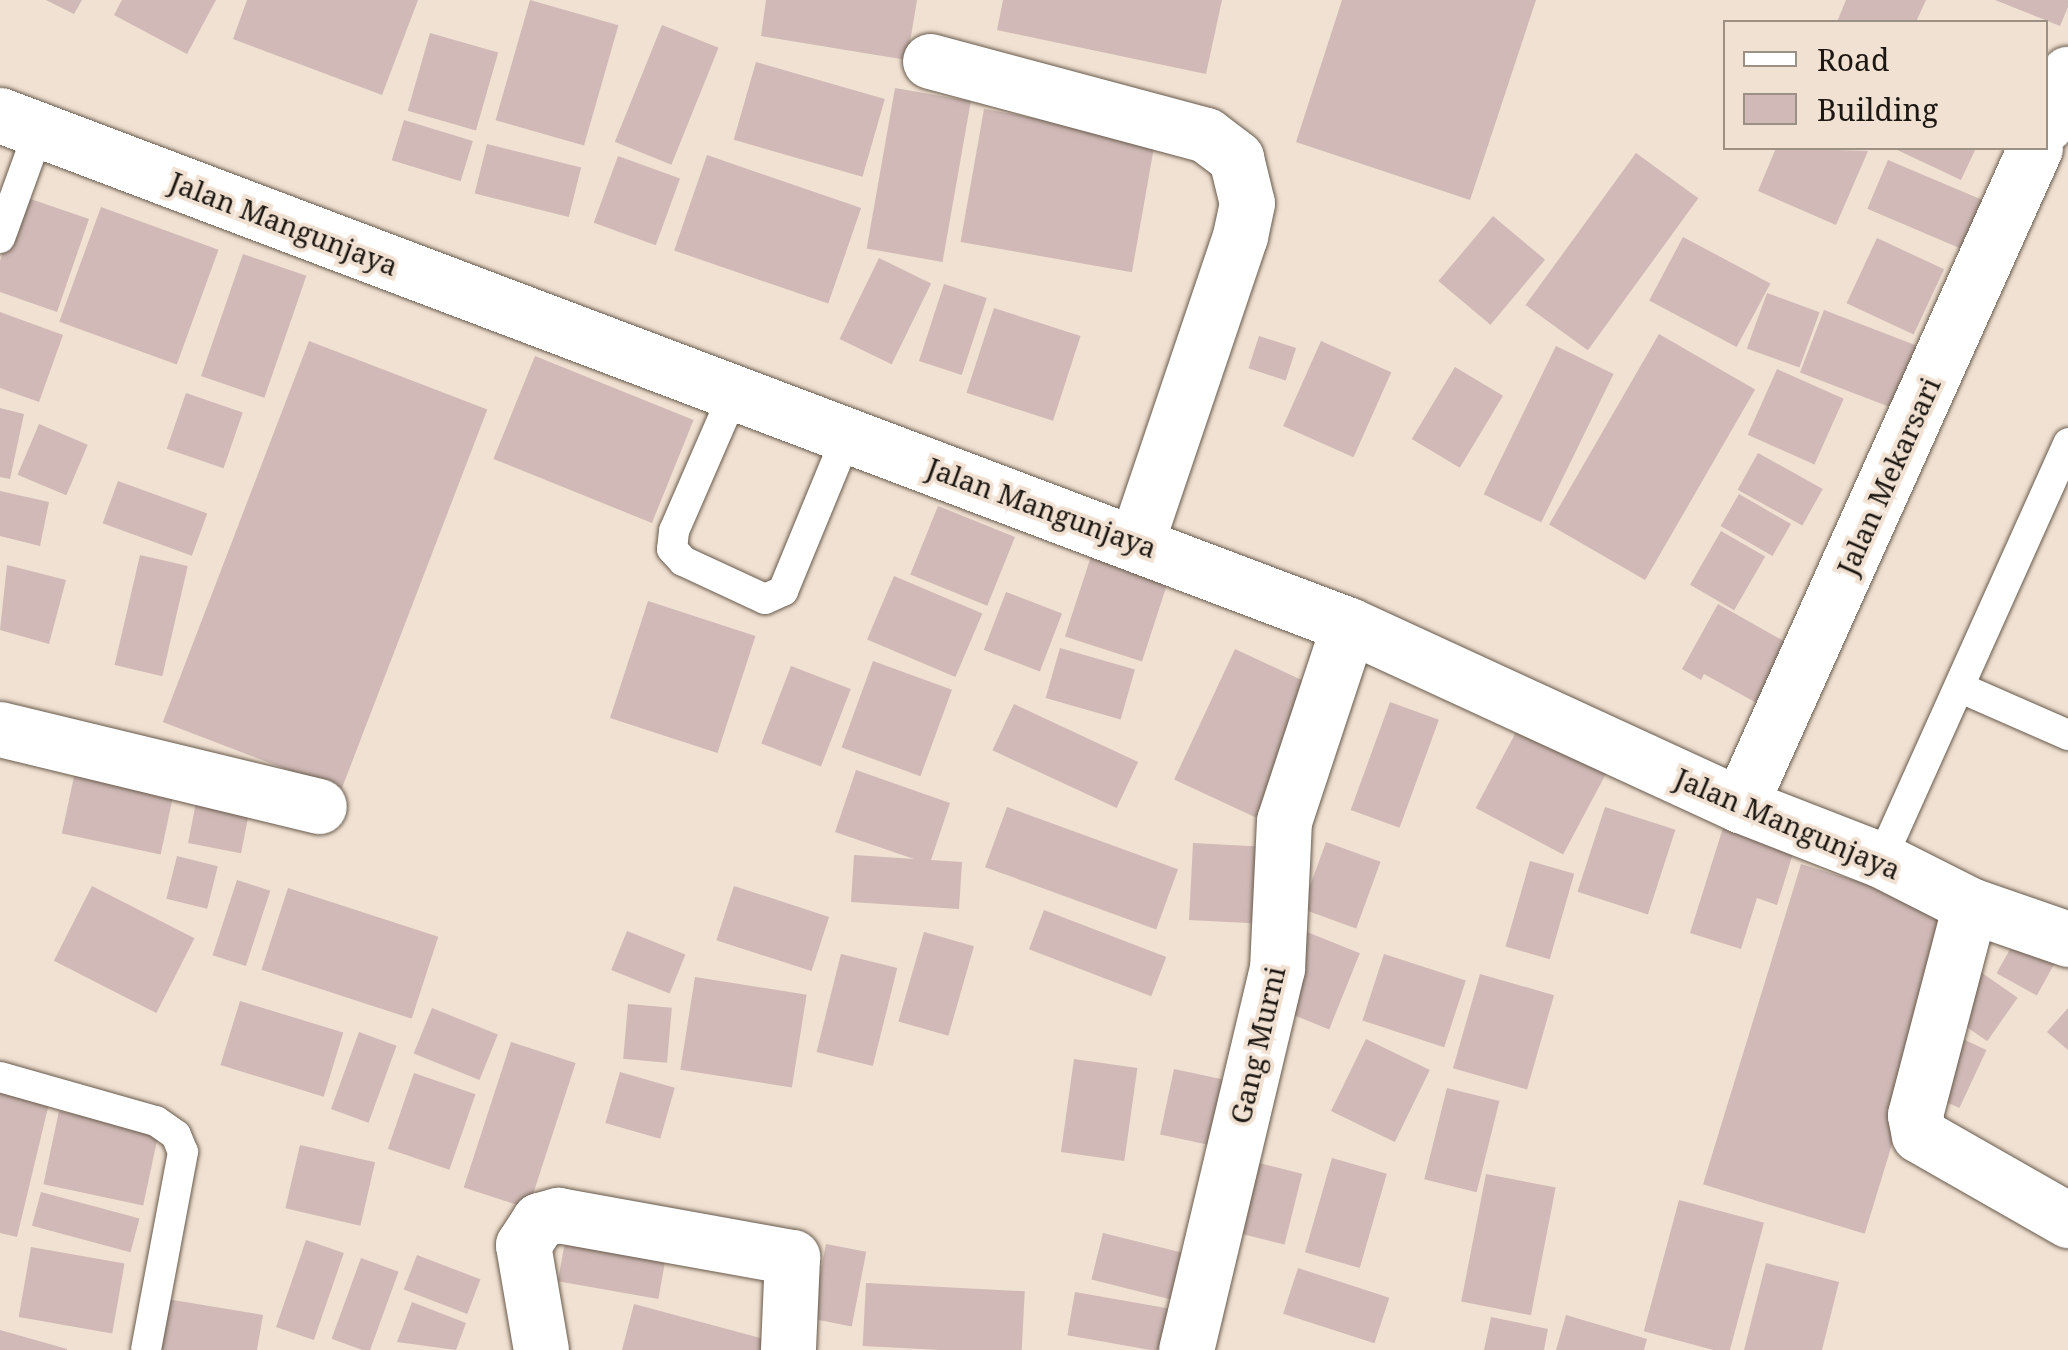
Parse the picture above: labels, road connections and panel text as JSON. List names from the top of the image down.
{
  "streets": {
    "street": ["Jalan Mangunjaya", "Jalan Mekarsari", "Gang Murni"]
  },
  "crossings": [
    ["Jalan Mangunjaya", "Jalan Mekarsari"],
    ["Jalan Mangunjaya", "Gang Murni"]
  ],
  "legend": ["Road", "Building"]
}
